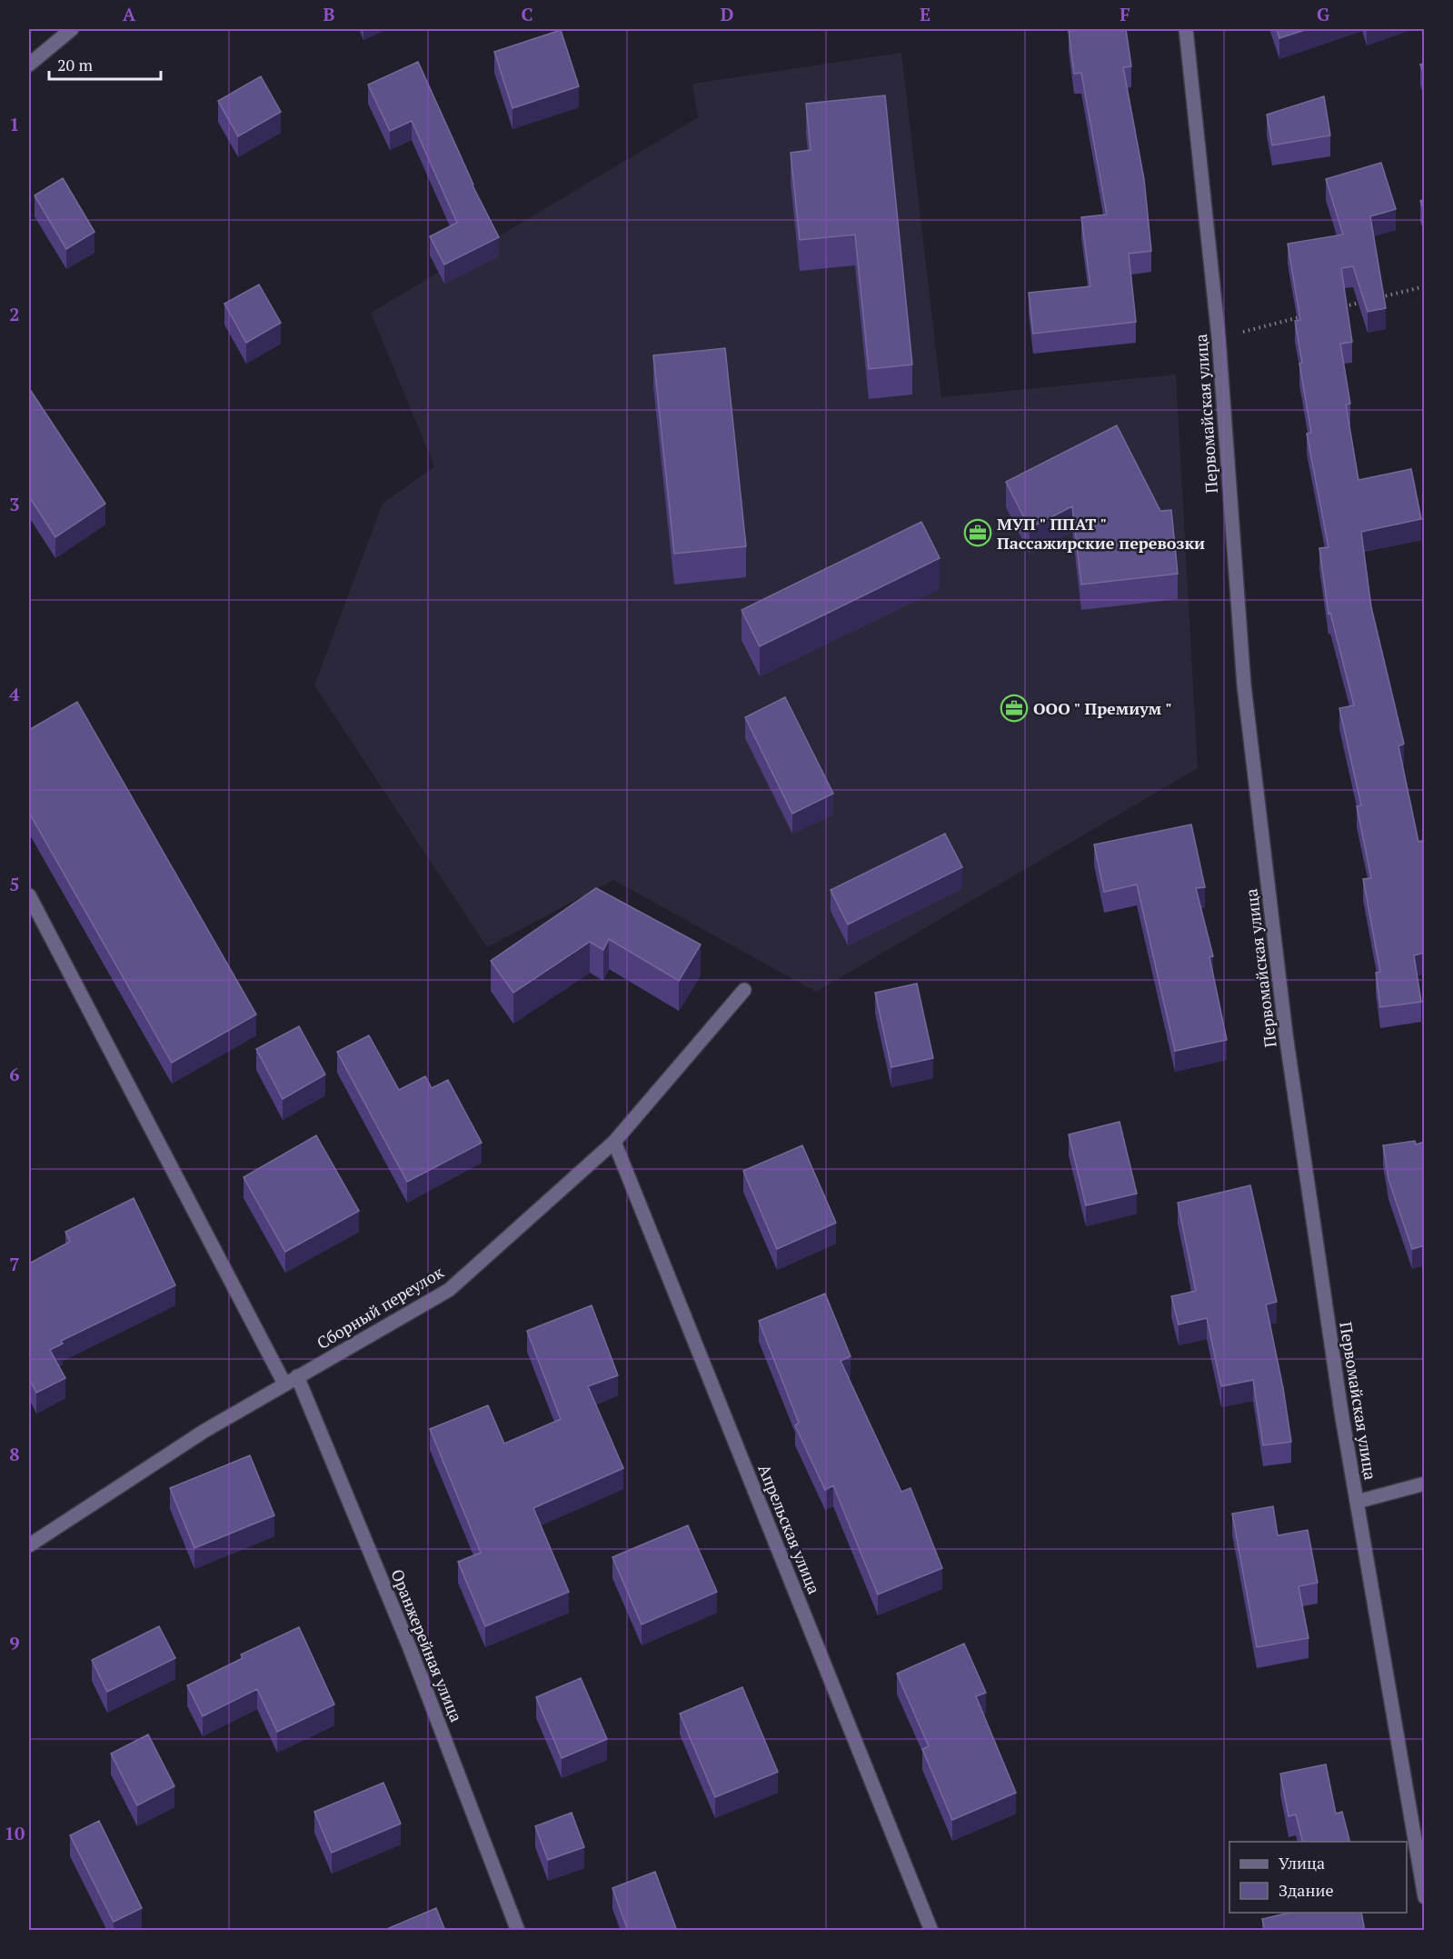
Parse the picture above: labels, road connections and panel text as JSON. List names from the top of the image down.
{
  "streets": {
    "street": [
      "Первомайская улица",
      "Сборный переулок",
      "Апрельская улица",
      "Оранжерейная улица"
    ]
  },
  "crossings": [
    ["Сборный переулок", "Апрельская улица"],
    ["Сборный переулок", "Оранжерейная улица"]
  ],
  "places": {
    "office": ["МУП \" ППАТ \" Пассажирские перевозки", "ООО \" Премиум \""]
  },
  "legend": ["Улица", "Здание"],
  "scale_bar": "20 m",
  "grid": {
    "columns": [
      "A",
      "B",
      "C",
      "D",
      "E",
      "F",
      "G"
    ],
    "rows": [
      "1",
      "2",
      "3",
      "4",
      "5",
      "6",
      "7",
      "8",
      "9",
      "10"
    ]
  }
}
